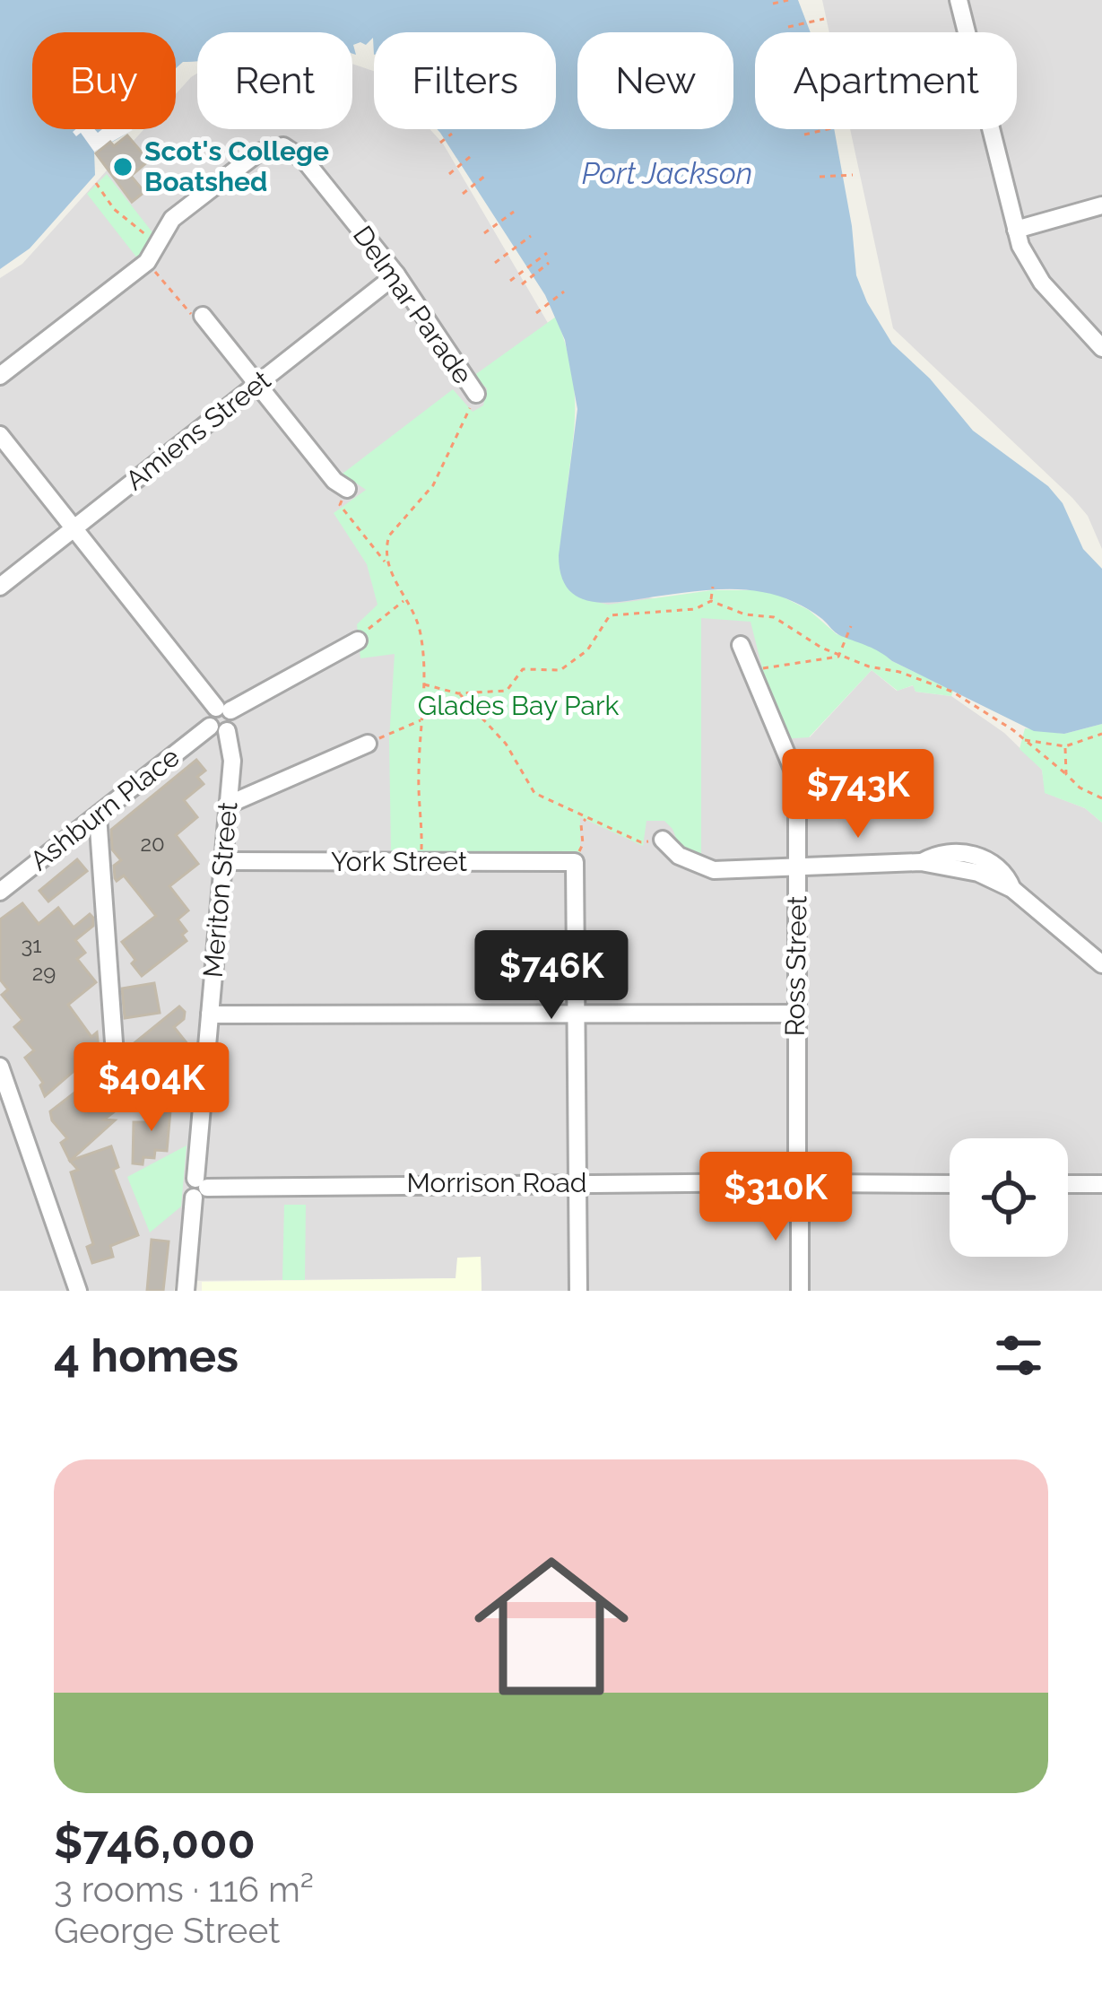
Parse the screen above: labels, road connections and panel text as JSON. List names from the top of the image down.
{
  "streets": {
    "street": [
      "Delmar Parade",
      "Amiens Street",
      "Ashburn Place",
      "York Street",
      "Meriton Street",
      "Ross Street",
      "Morrison Road"
    ]
  },
  "crossings": [
    ["Delmar Parade", "Amiens Street"],
    ["Ashburn Place", "Meriton Street"],
    ["York Street", "Meriton Street"],
    ["Meriton Street", "Morrison Road"],
    ["Ross Street", "Morrison Road"]
  ],
  "water": ["Port Jackson"],
  "parks": ["Glades Bay Park"],
  "places": ["Scot's College Boatshed"],
  "house_numbers": ["20", "31", "29"],
  "page": {
    "chip": [
      "Buy",
      "Rent",
      "Filters",
      "New",
      "Apartment"
    ],
    "price": [
      "$743K",
      "$746K",
      "$404K",
      "$310K"
    ],
    "heading": "4 homes",
    "list": [
      {
        "name": "$746,000",
        "note": "3 rooms · 116 m² · George Street"
      }
    ]
  }
}
